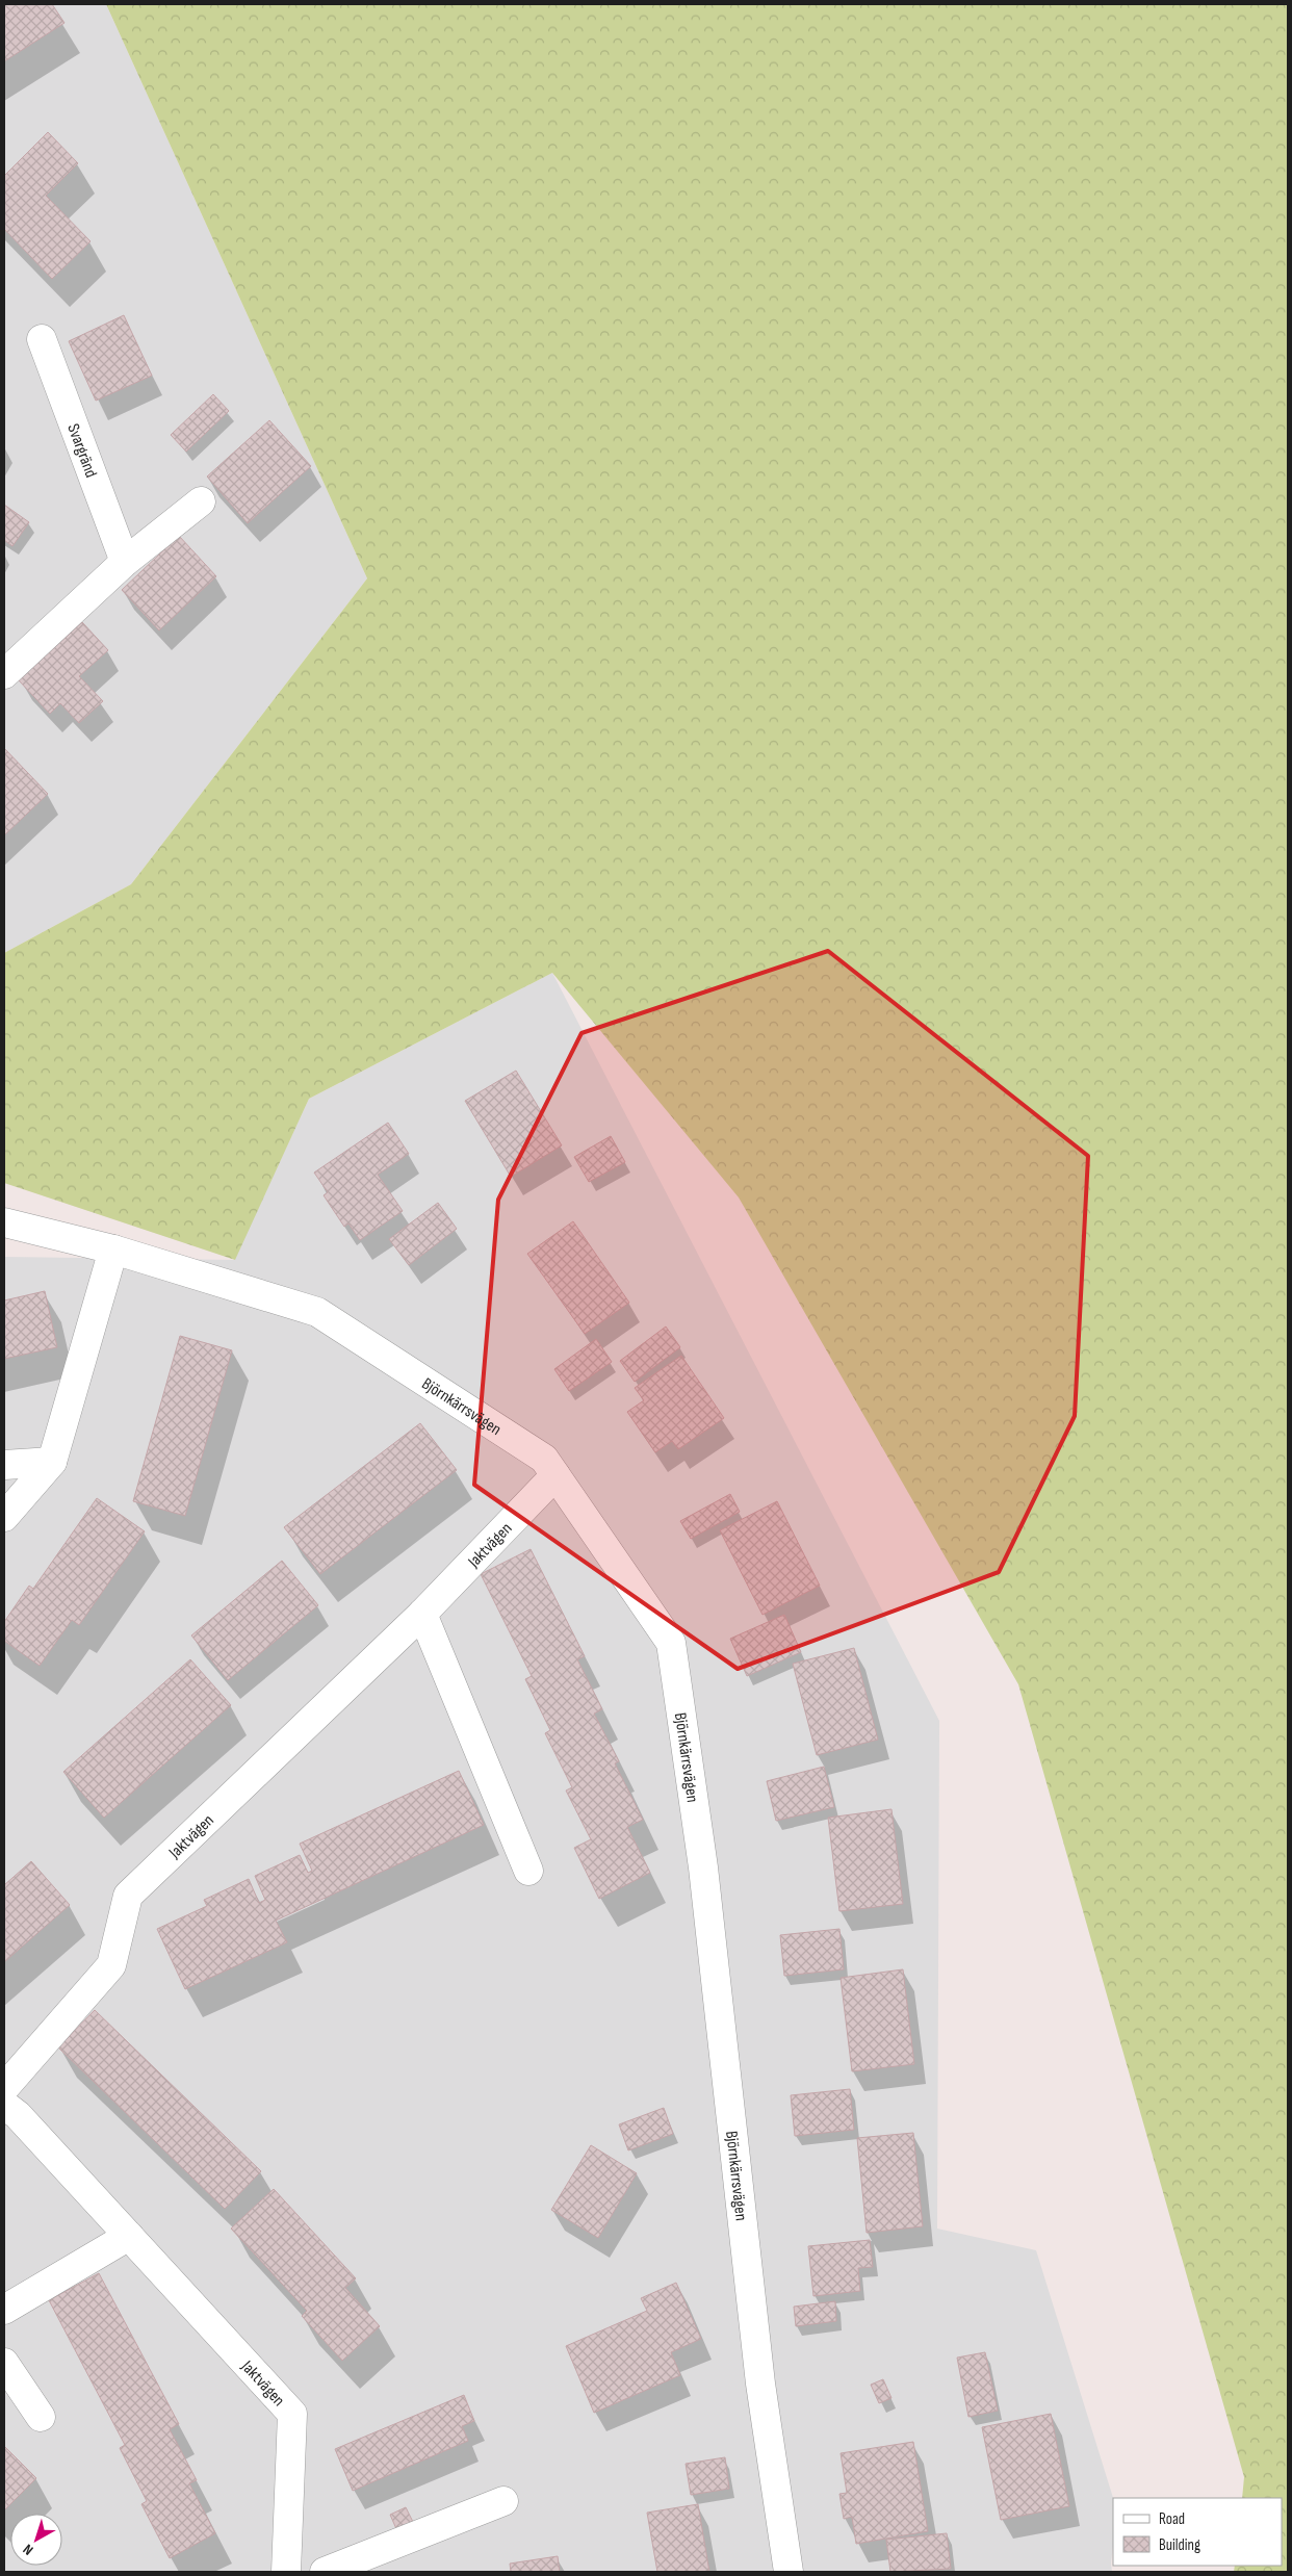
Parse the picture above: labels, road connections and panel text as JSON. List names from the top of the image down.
{
  "streets": {
    "street": ["Svargränd", "Björnkärrsvägen", "Jaktvägen"]
  },
  "crossings": [
    ["Björnkärrsvägen", "Jaktvägen"]
  ],
  "legend": ["Road", "Building"],
  "north": "bottom left"
}
